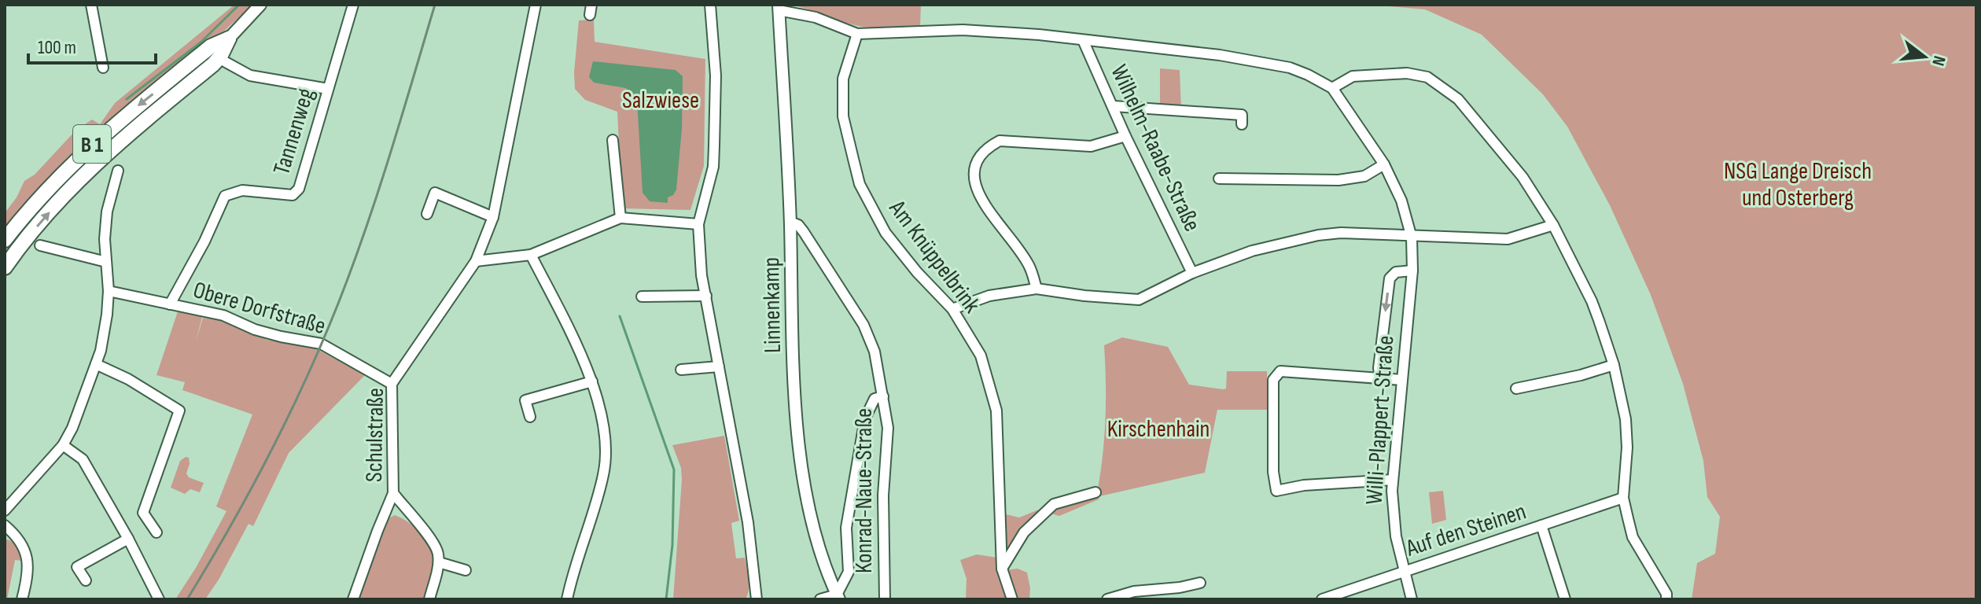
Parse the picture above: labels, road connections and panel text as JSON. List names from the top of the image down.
{
  "streets": {
    "highway": ["B 1"],
    "main road": ["Linnenkamp"],
    "street": [
      "Tannenweg",
      "Wilhelm-Raabe-Straße",
      "Am Knüppelbrink",
      "Obere Dorfstraße",
      "Willi-Plappert-Straße",
      "Schulstraße",
      "Konrad-Naue-Straße",
      "Auf den Steinen"
    ]
  },
  "crossings": [
    ["Tannenweg", "Obere Dorfstraße"],
    ["Linnenkamp", "Konrad-Naue-Straße"],
    ["Obere Dorfstraße", "Schulstraße"],
    ["Willi-Plappert-Straße", "Auf den Steinen"]
  ],
  "parks": ["Salzwiese", "NSG Lange Dreisch und Osterberg", "Kirschenhain"],
  "scale_bar": "100 m",
  "north": "right"
}
